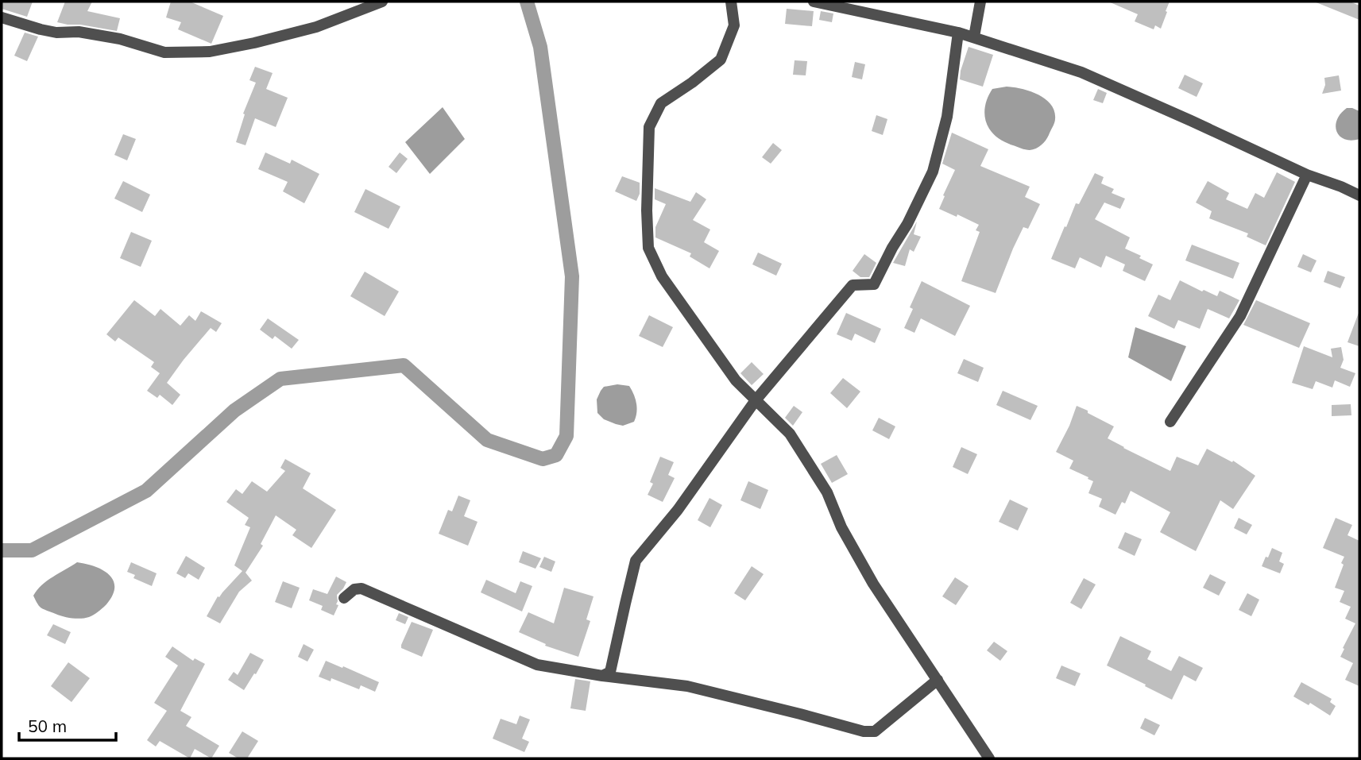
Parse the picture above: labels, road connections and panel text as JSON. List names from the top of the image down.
{
  "scale_bar": "50 m"
}
